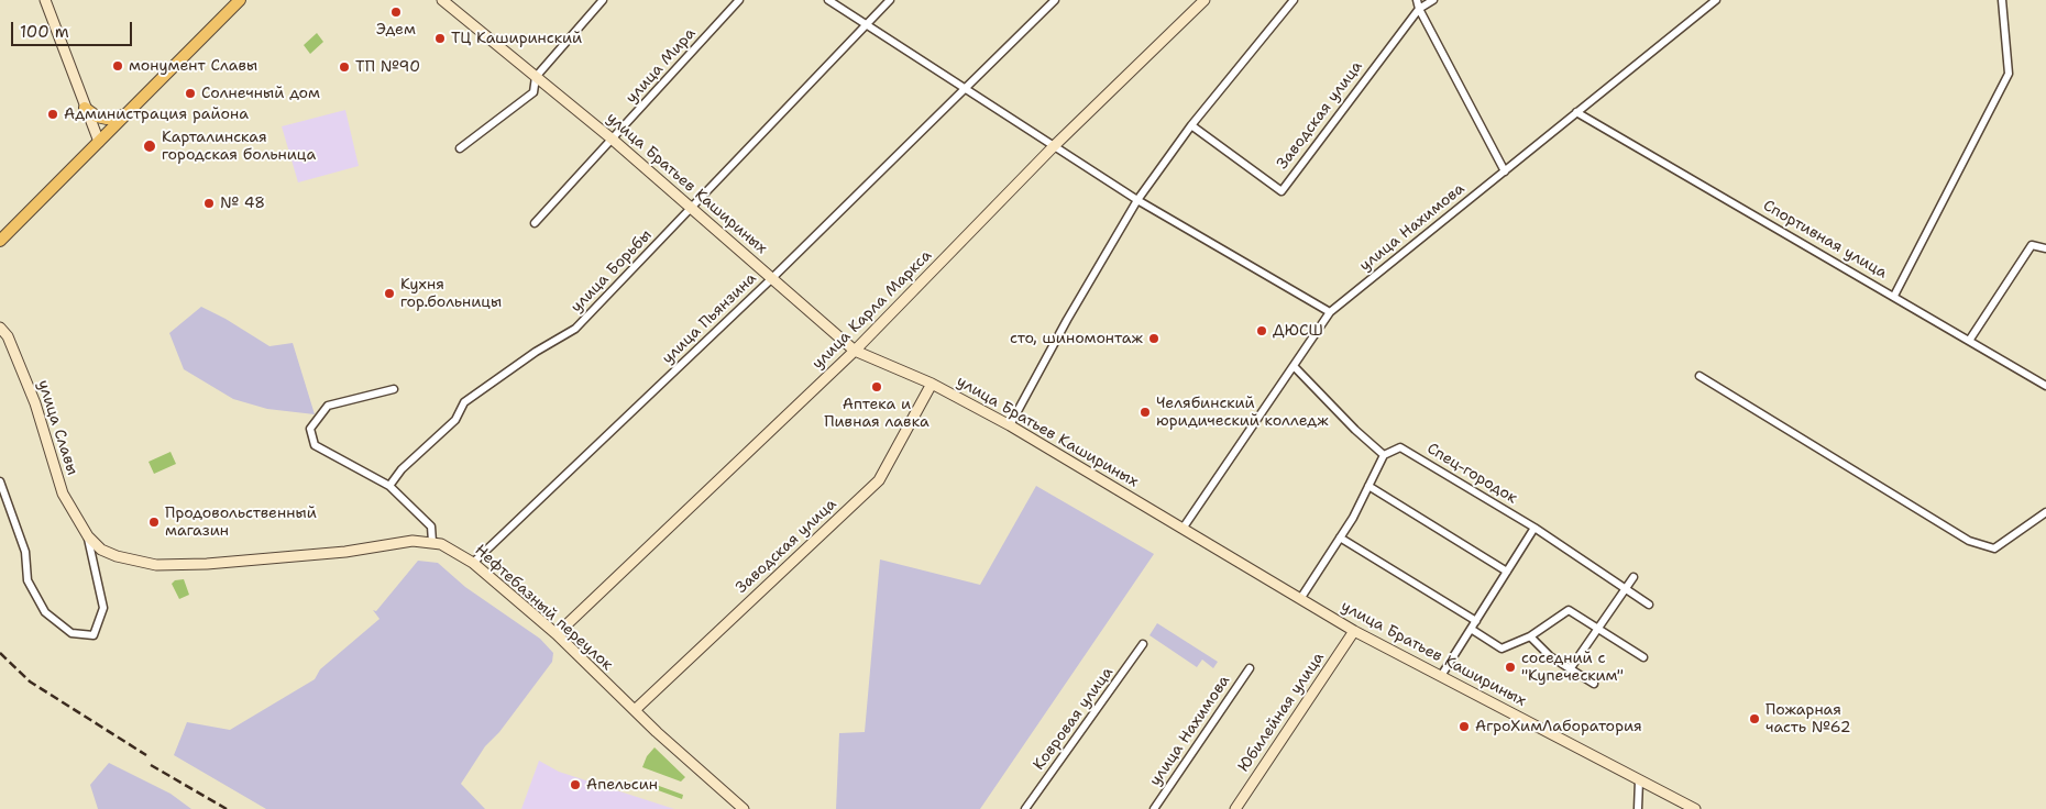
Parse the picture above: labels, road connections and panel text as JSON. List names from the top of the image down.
{
  "streets": {
    "main road": [
      "Заводская улица",
      "улица Братьев Кашириных",
      "улица Карла Маркса",
      "улица Славы",
      "Нефтебазный переулок",
      "Юбилейная улица"
    ],
    "street": [
      "улица Мира",
      "улица Нахимова",
      "Спортивная улица",
      "улица Борьбы",
      "улица Пьянзина",
      "Спец-городок",
      "Ковровая улица"
    ]
  },
  "crossings": [
    ["улица Мира", "улица Братьев Кашириных"],
    ["Заводская улица", "улица Братьев Кашириных"],
    ["Заводская улица", "Нефтебазный переулок"],
    ["улица Братьев Кашириных", "улица Нахимова"],
    ["улица Братьев Кашириных", "улица Борьбы"],
    ["улица Братьев Кашириных", "улица Карла Маркса"],
    ["улица Братьев Кашириных", "улица Пьянзина"],
    ["улица Братьев Кашириных", "Юбилейная улица"],
    ["улица Нахимова", "Спортивная улица"],
    ["улица Карла Маркса", "Нефтебазный переулок"],
    ["улица Пьянзина", "Нефтебазный переулок"],
    ["улица Славы", "Нефтебазный переулок"]
  ],
  "places": [
    "Эдем",
    "ТЦ Каширинский",
    "монумент Славы",
    "ТП №90",
    "Солнечный дом",
    "Администрация района",
    "Карталинская городская больница",
    "№ 48",
    "Кухня гор.больницы",
    "ДЮСШ",
    "сто, шиномонтаж",
    "Аптека и Пивная лавка",
    "Челябинский юридический колледж",
    "Продовольственный магазин",
    "соседний с \"Купеческим\"",
    "Пожарная часть №62",
    "АгроХимЛаборатория",
    "Апельсин"
  ],
  "scale_bar": "100 m"
}
